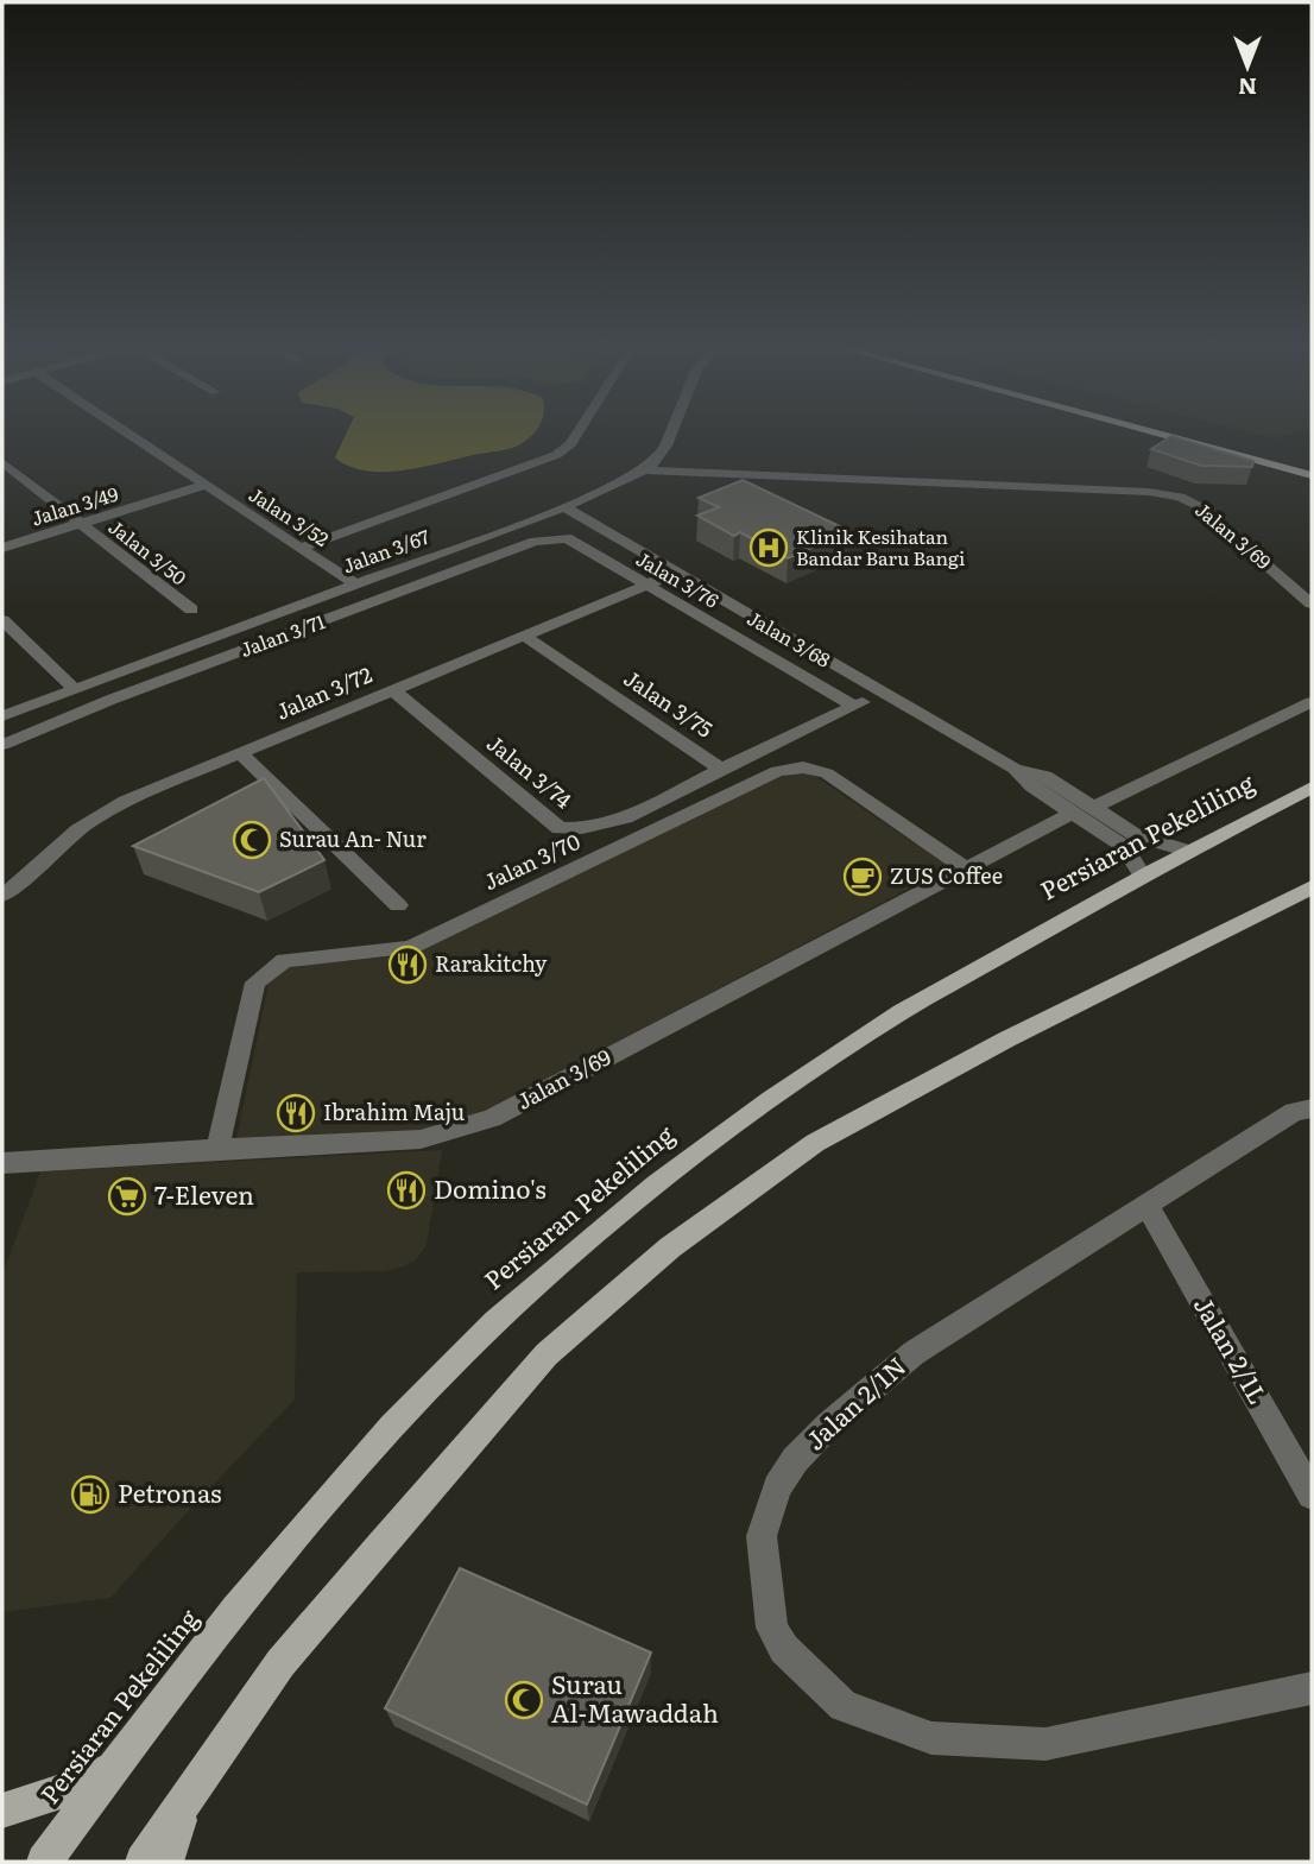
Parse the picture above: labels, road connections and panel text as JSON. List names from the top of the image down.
{
  "streets": {
    "main road": ["Persiaran Pekeliling"],
    "street": [
      "Jalan 3/49",
      "Jalan 3/52",
      "Jalan 3/69",
      "Jalan 3/67",
      "Jalan 3/50",
      "Jalan 3/76",
      "Jalan 3/71",
      "Jalan 3/68",
      "Jalan 3/72",
      "Jalan 3/75",
      "Jalan 3/74",
      "Jalan 3/70",
      "Jalan 2/1L",
      "Jalan 2/1N"
    ]
  },
  "crossings": [
    ["Jalan 3/49", "Jalan 3/52"],
    ["Jalan 3/49", "Jalan 3/50"],
    ["Jalan 3/52", "Jalan 3/67"],
    ["Jalan 3/69", "Jalan 3/67"],
    ["Jalan 3/69", "Jalan 3/68"],
    ["Jalan 3/69", "Jalan 3/70"],
    ["Jalan 3/67", "Jalan 3/68"],
    ["Jalan 3/76", "Jalan 3/71"],
    ["Jalan 3/76", "Jalan 3/72"],
    ["Jalan 3/68", "Jalan 3/72"],
    ["Jalan 3/68", "Persiaran Pekeliling"],
    ["Jalan 3/72", "Jalan 3/75"],
    ["Jalan 3/72", "Jalan 3/74"],
    ["Jalan 3/75", "Jalan 3/74"],
    ["Jalan 2/1L", "Jalan 2/1N"]
  ],
  "places": {
    "hospital": ["Klinik Kesihatan Bandar Baru Bangi"],
    "mosque": ["Surau An- Nur", "Surau Al-Mawaddah"],
    "cafe": ["ZUS Coffee"],
    "restaurant": ["Rarakitchy", "Ibrahim Maju", "Domino's"],
    "supermarket": ["7-Eleven"],
    "fuel station": ["Petronas"]
  },
  "north": "bottom"
}
